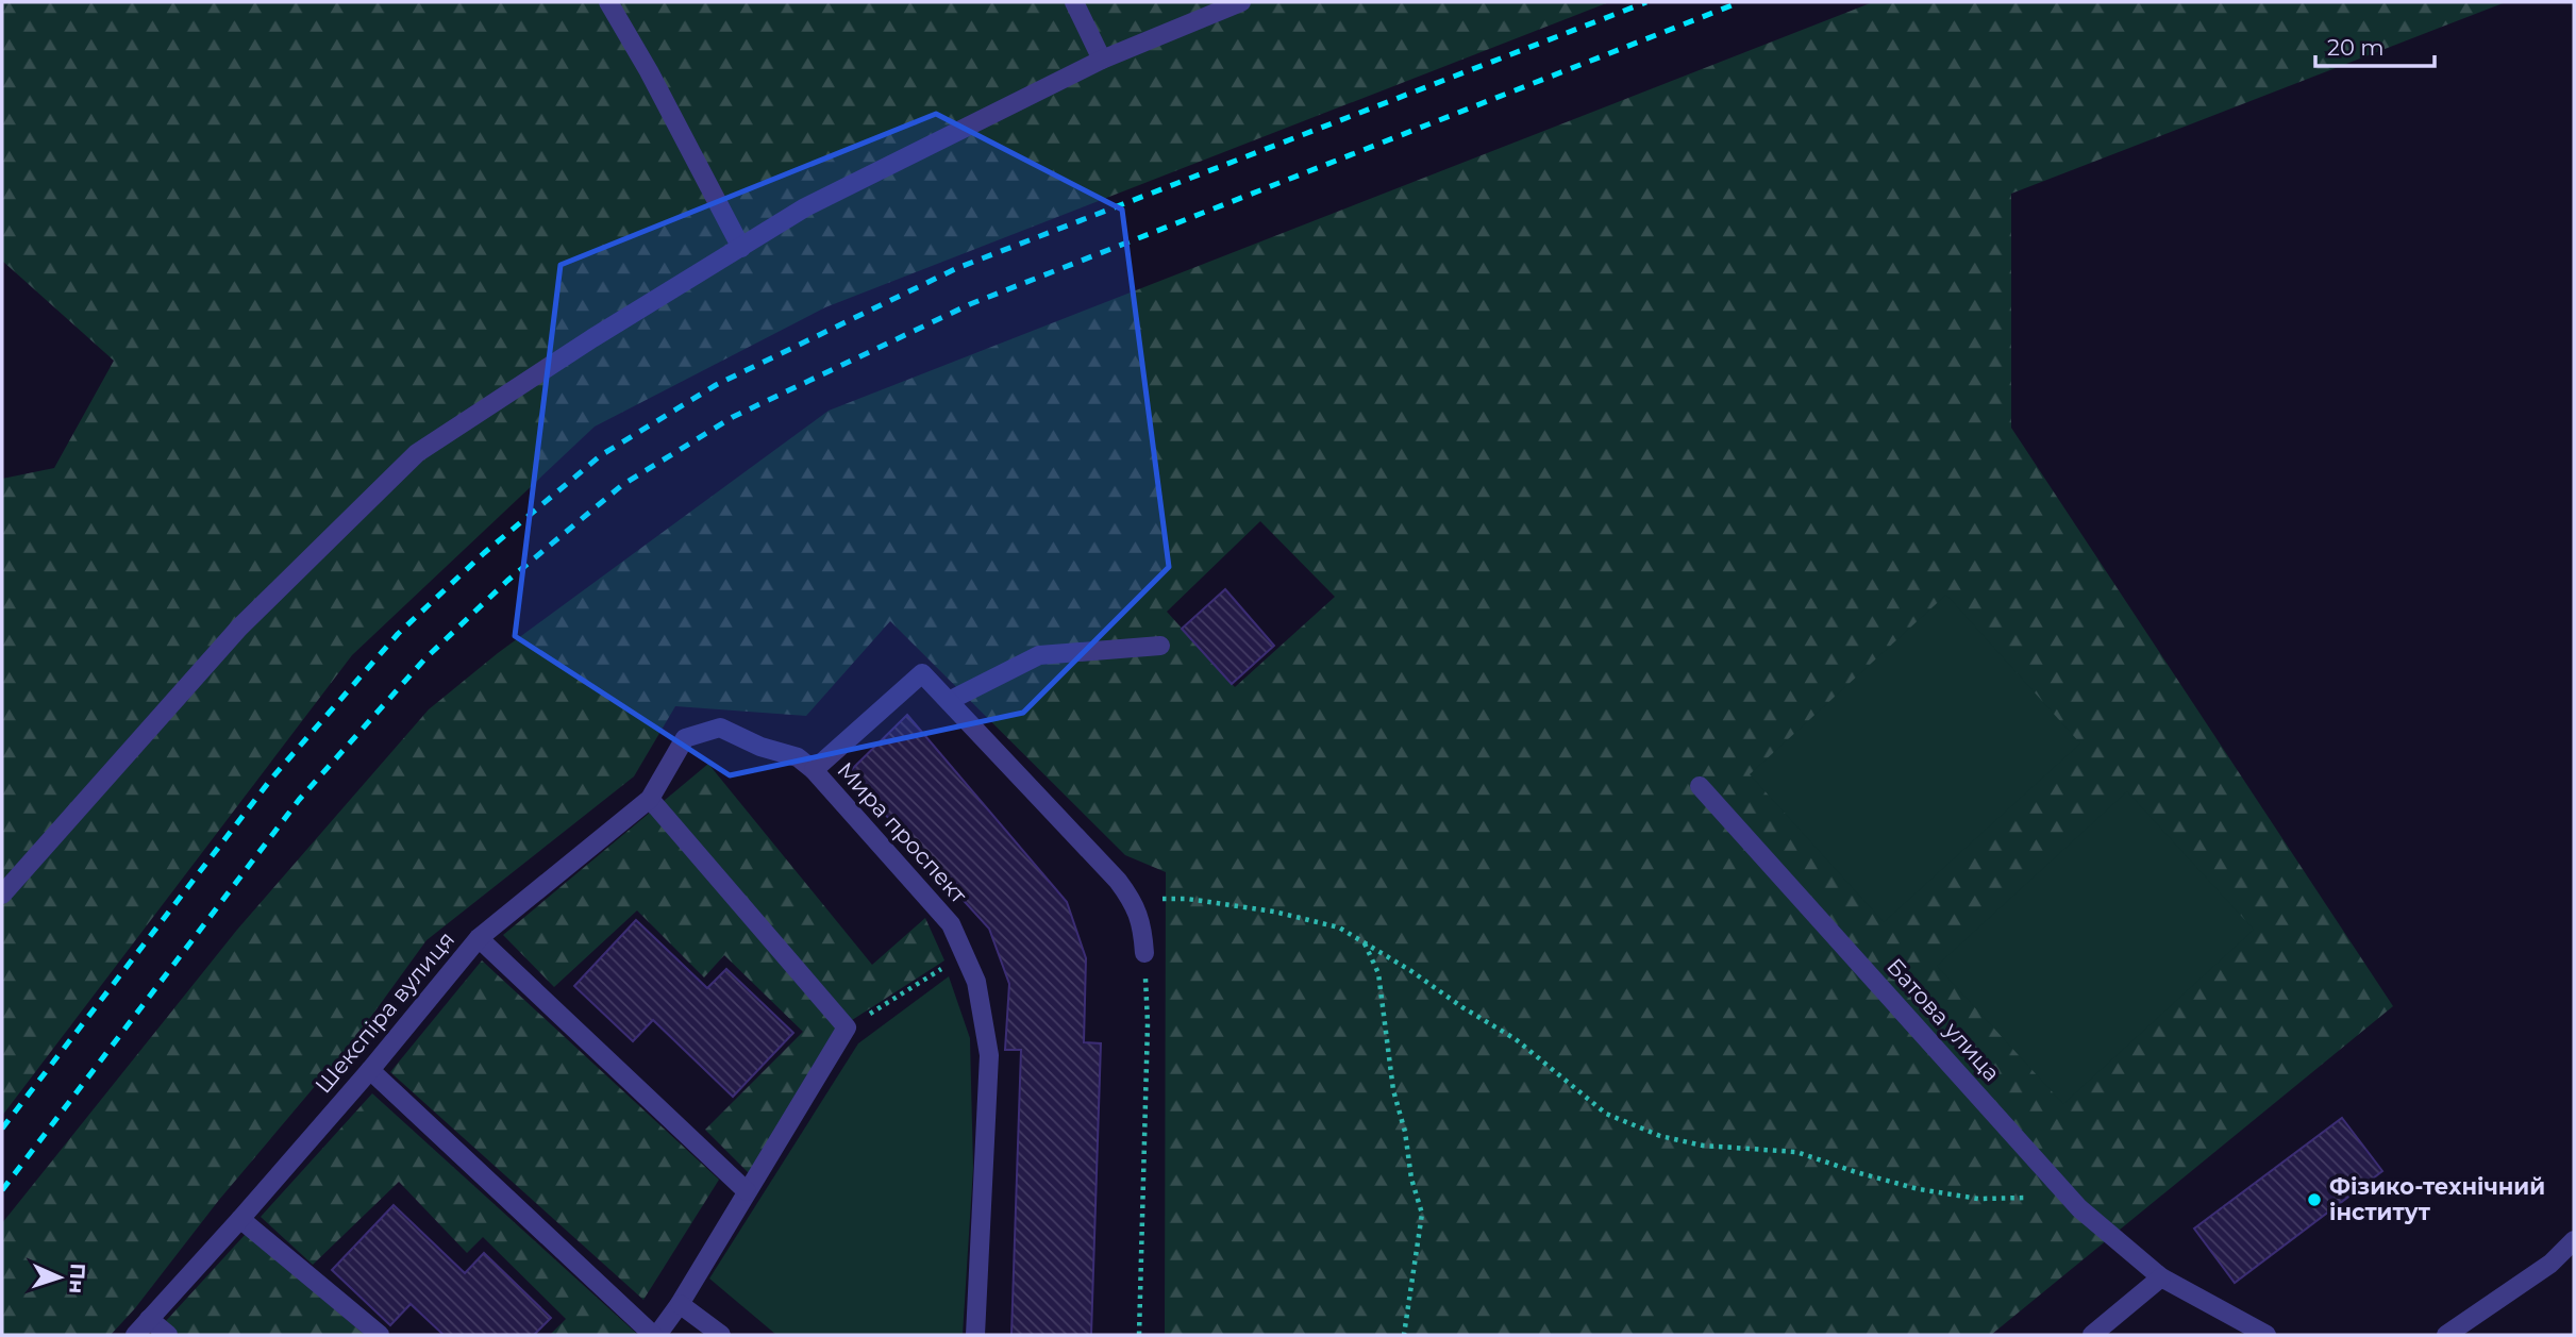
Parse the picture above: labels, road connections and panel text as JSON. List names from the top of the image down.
{
  "streets": {
    "lane": ["Мира проспект", "Шекспіра вулиця", "Батова улица"]
  },
  "crossings": [
    ["Мира проспект", "Шекспіра вулиця"]
  ],
  "places": ["Фізико-технічний інститут"],
  "scale_bar": "20 m",
  "north": "right"
}
